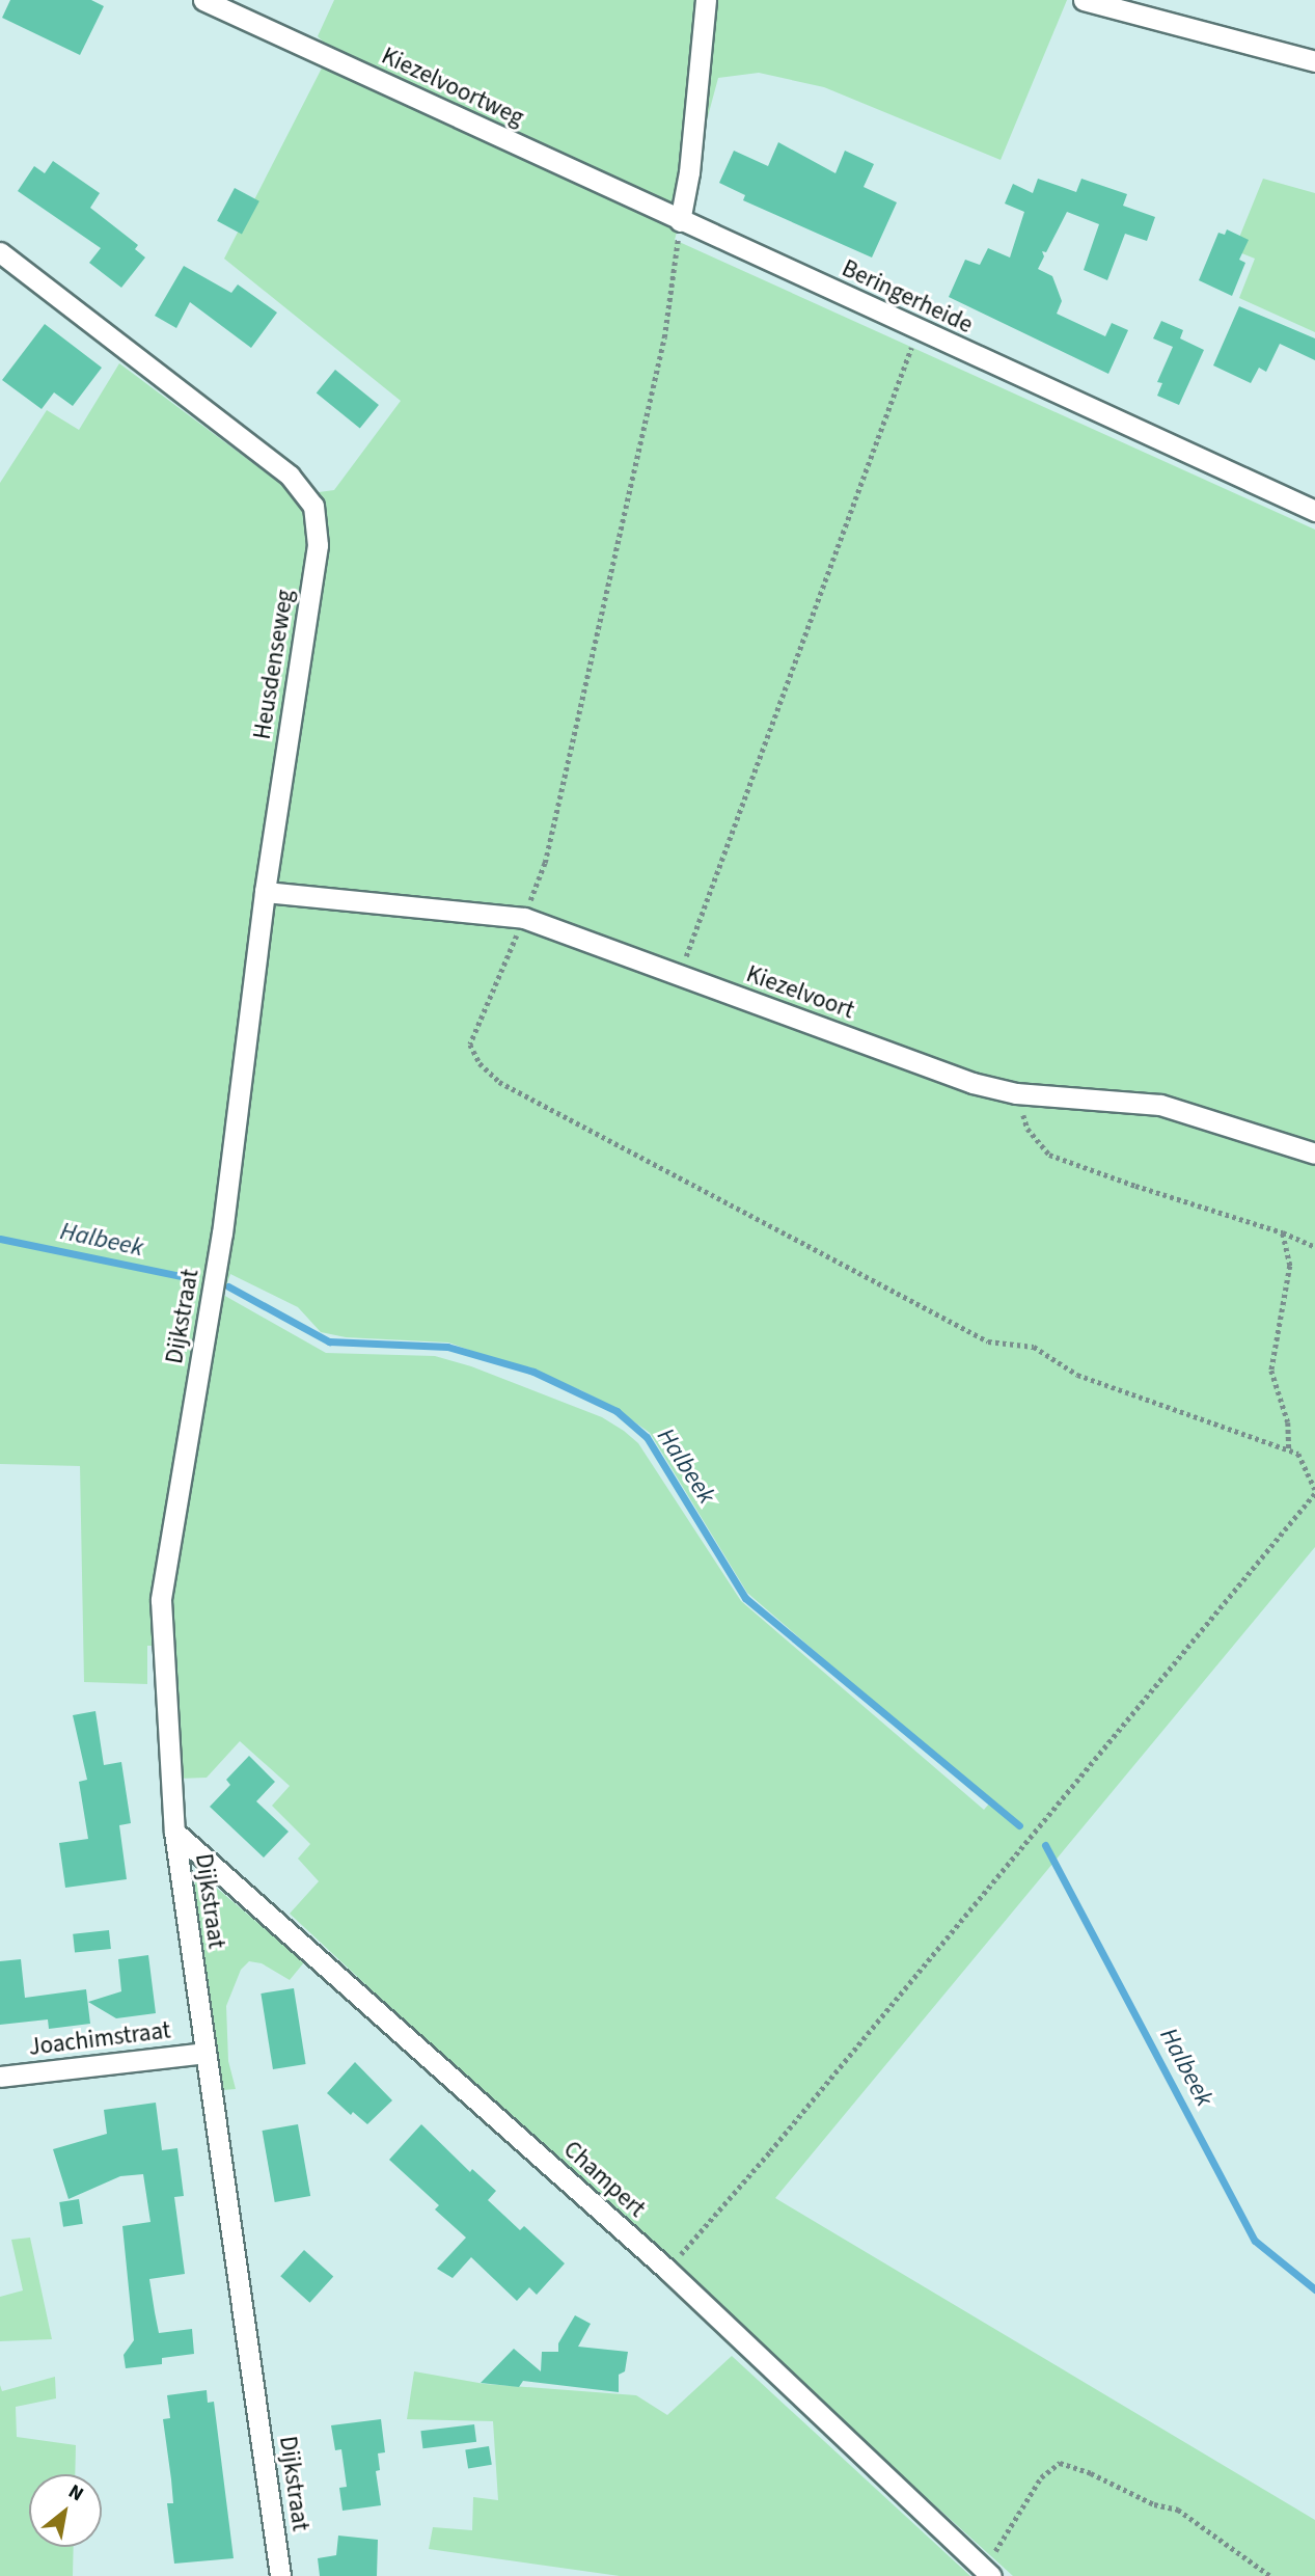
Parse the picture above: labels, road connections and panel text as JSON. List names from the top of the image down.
{
  "streets": {
    "street": [
      "Kiezelvoortweg",
      "Beringerheide",
      "Heusdenseweg",
      "Kiezelvoort",
      "Dijkstraat",
      "Joachimstraat",
      "Champert"
    ]
  },
  "crossings": [
    ["Kiezelvoortweg", "Beringerheide"],
    ["Heusdenseweg", "Kiezelvoort"],
    ["Heusdenseweg", "Dijkstraat"],
    ["Dijkstraat", "Joachimstraat"],
    ["Dijkstraat", "Champert"]
  ],
  "water": ["Halbeek"],
  "north": "top right"
}
